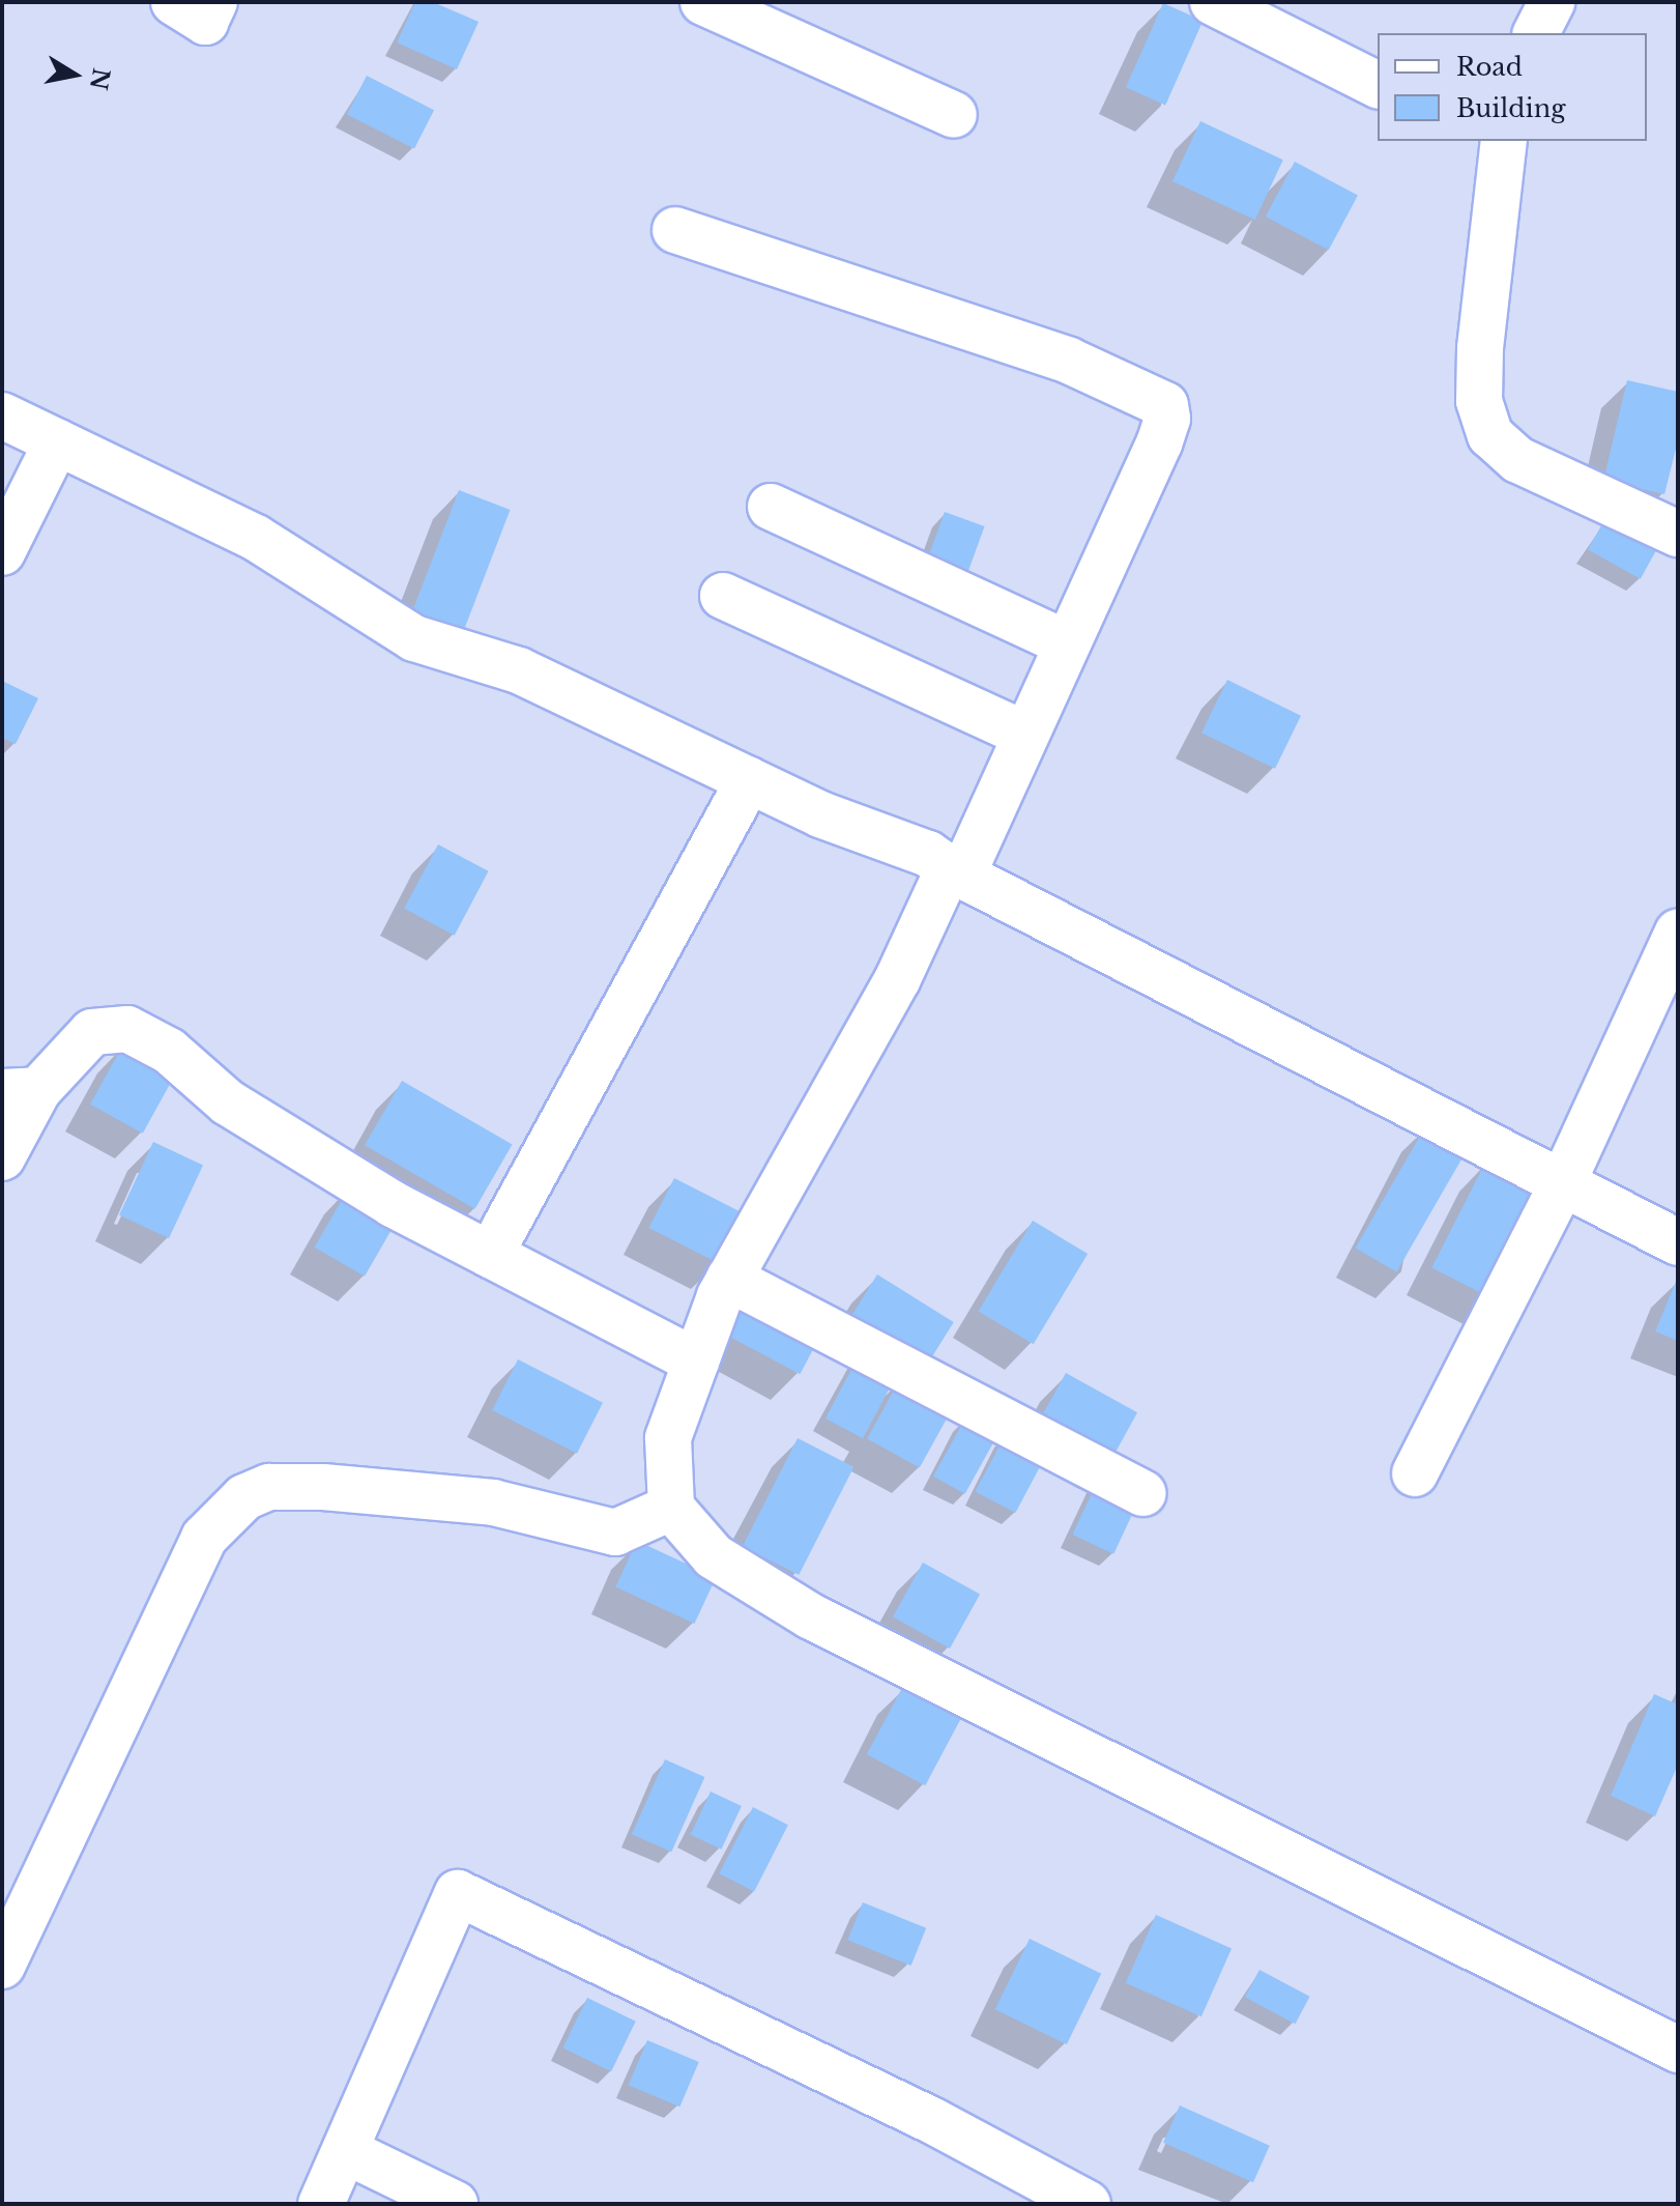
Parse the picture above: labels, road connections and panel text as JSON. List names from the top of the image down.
{
  "legend": ["Road", "Building"],
  "north": "right"
}
